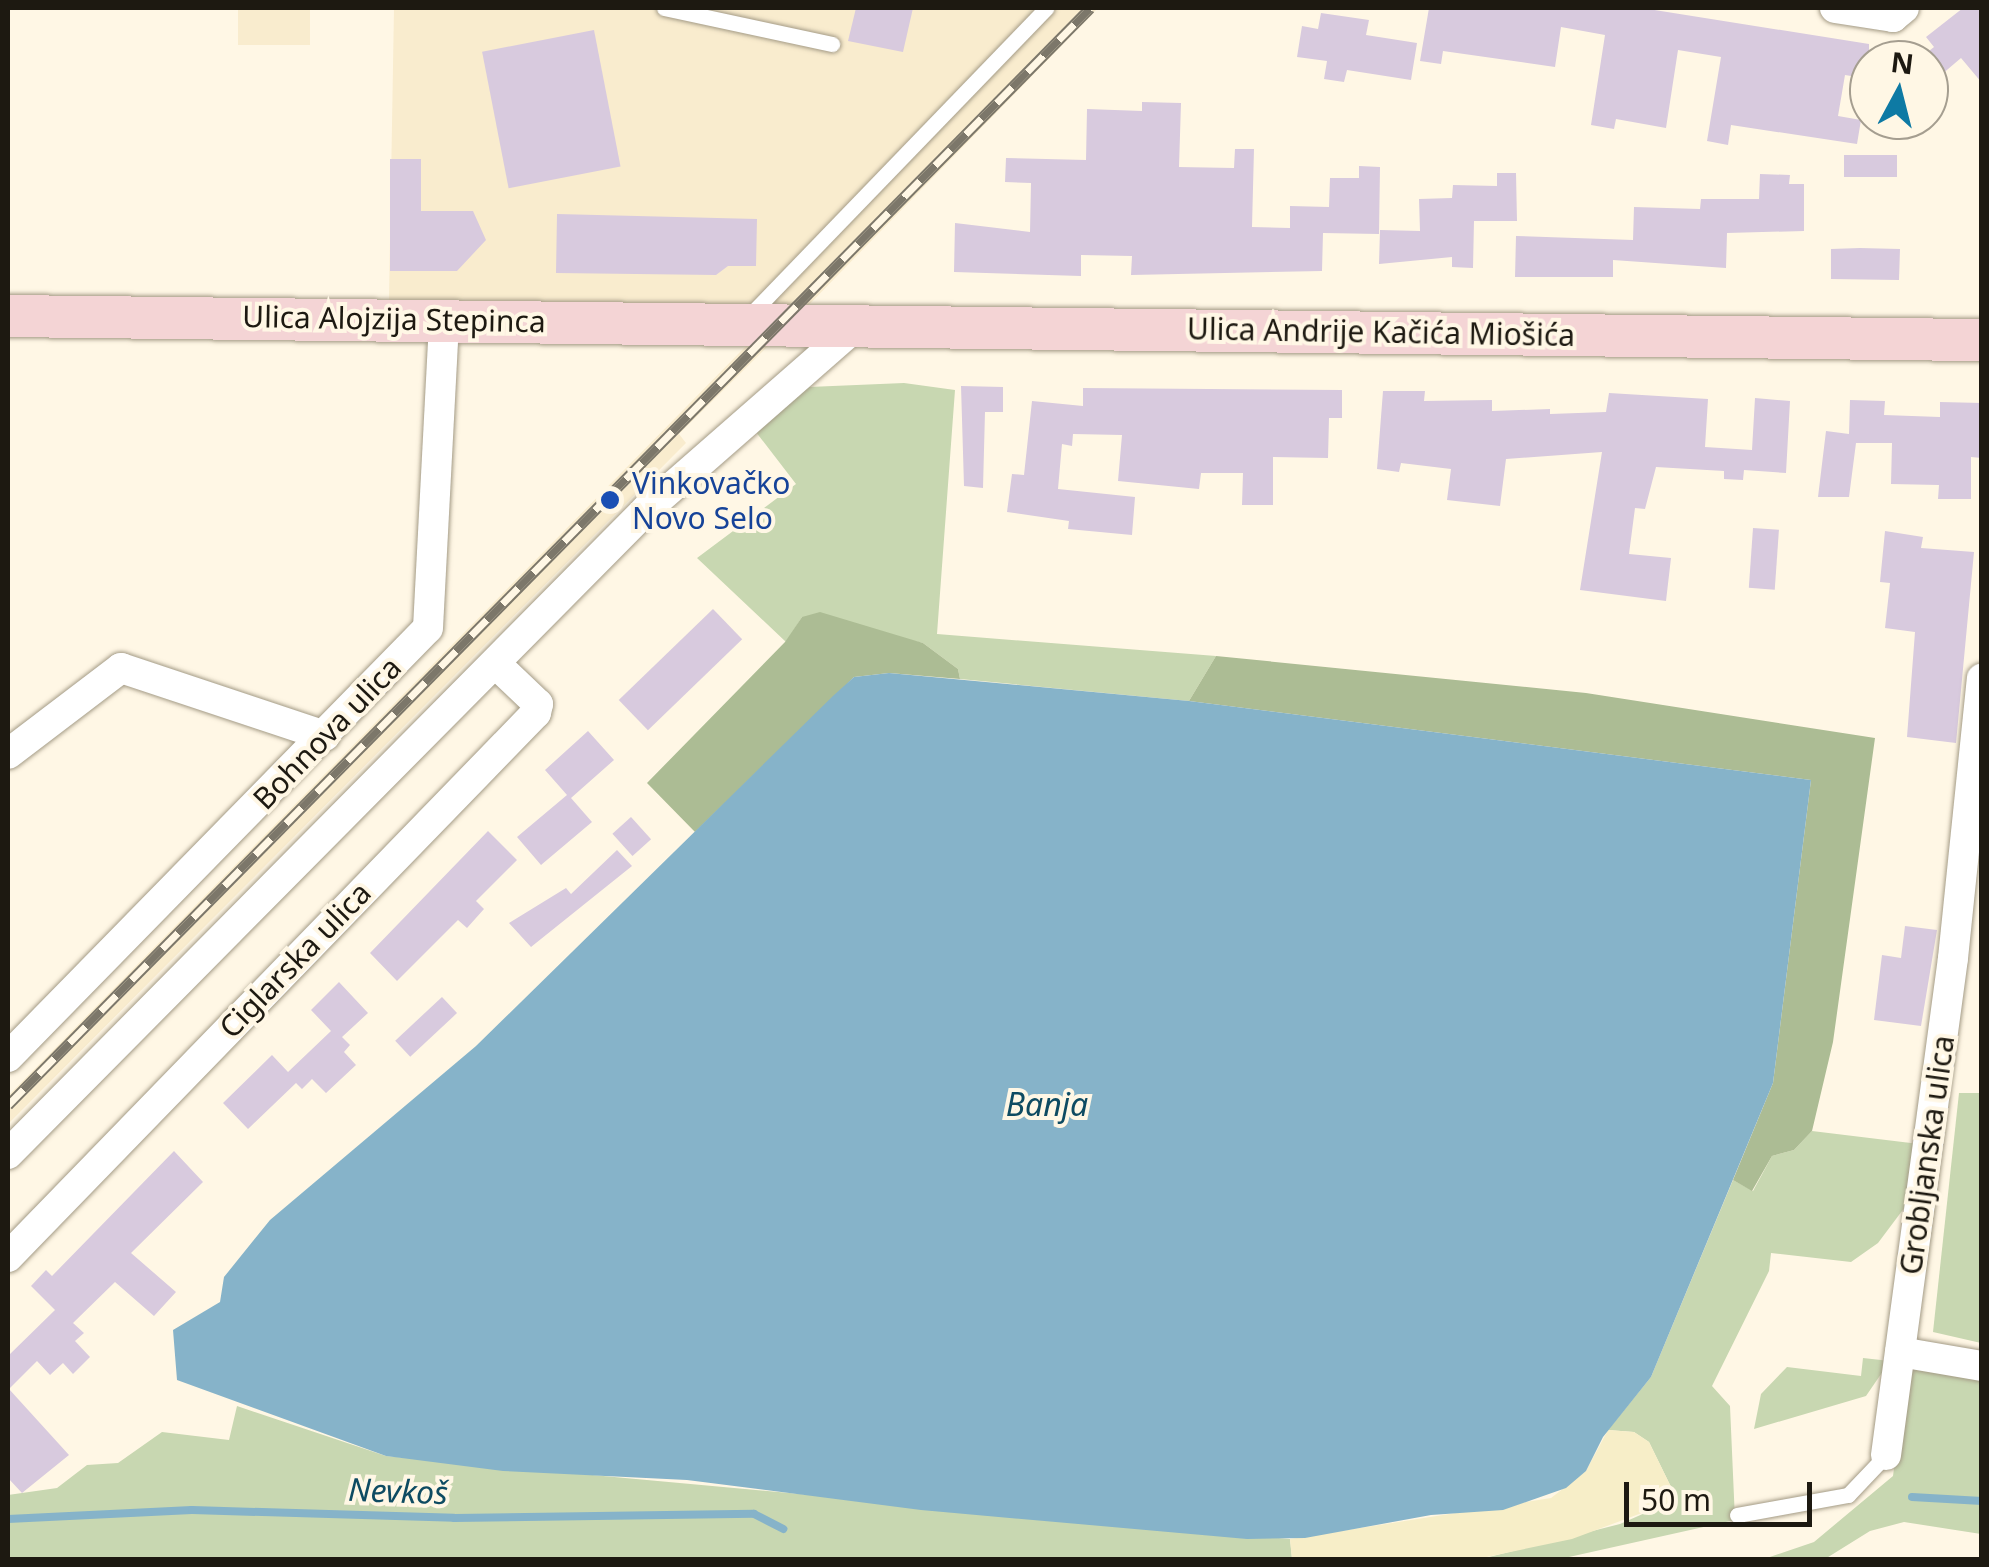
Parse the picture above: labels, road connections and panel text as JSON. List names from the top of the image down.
{
  "streets": {
    "main road": ["Ulica Alojzija Stepinca", "Ulica Andrije Kačića Miošića"],
    "street": ["Bohnova ulica", "Ciglarska ulica", "Grobljanska ulica"]
  },
  "crossings": [
    ["Ulica Alojzija Stepinca", "Ulica Andrije Kačića Miošića"],
    ["Ulica Alojzija Stepinca", "Bohnova ulica"]
  ],
  "water": ["Banja", "Nevkoš"],
  "places": ["Vinkovačko Novo Selo"],
  "scale_bar": "50 m",
  "north": "top"
}
